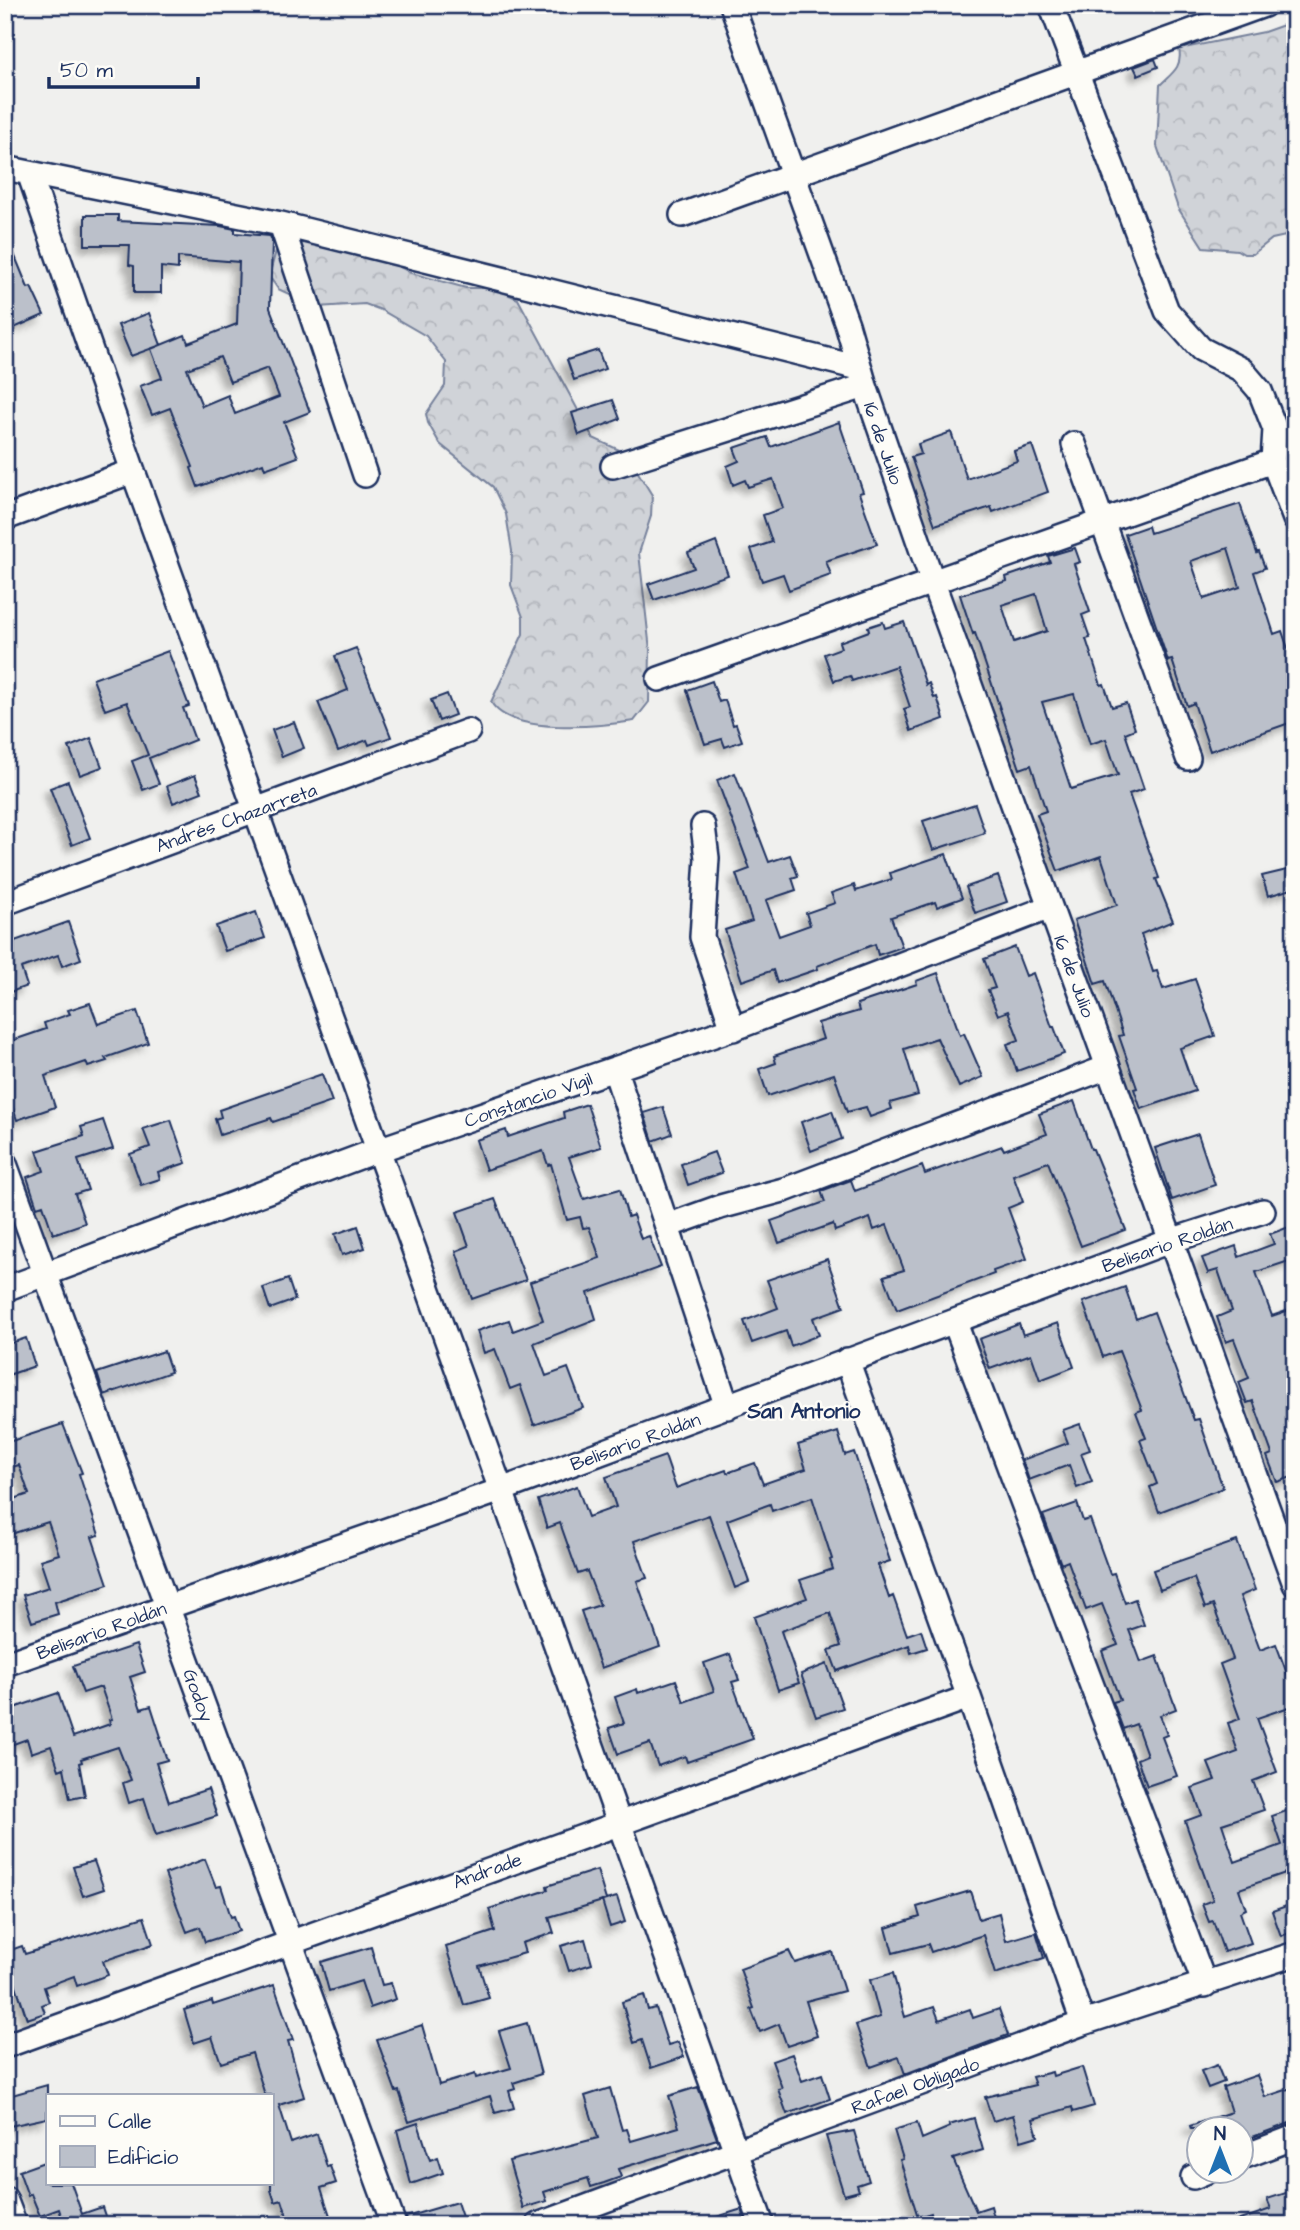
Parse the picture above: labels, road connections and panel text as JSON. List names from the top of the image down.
{
  "streets": {
    "street": [
      "16 de Julio",
      "Andrés Chazarreta",
      "Constancio Vigil",
      "Belisario Roldán",
      "Godoy",
      "Andrade",
      "Rafael Obligado"
    ]
  },
  "crossings": [
    ["16 de Julio", "Constancio Vigil"],
    ["16 de Julio", "Belisario Roldán"],
    ["Constancio Vigil", "Godoy"],
    ["Belisario Roldán", "Godoy"],
    ["Godoy", "Andrade"]
  ],
  "districts": ["San Antonio"],
  "legend": ["Calle", "Edificio"],
  "scale_bar": "50 m",
  "north": "top"
}
